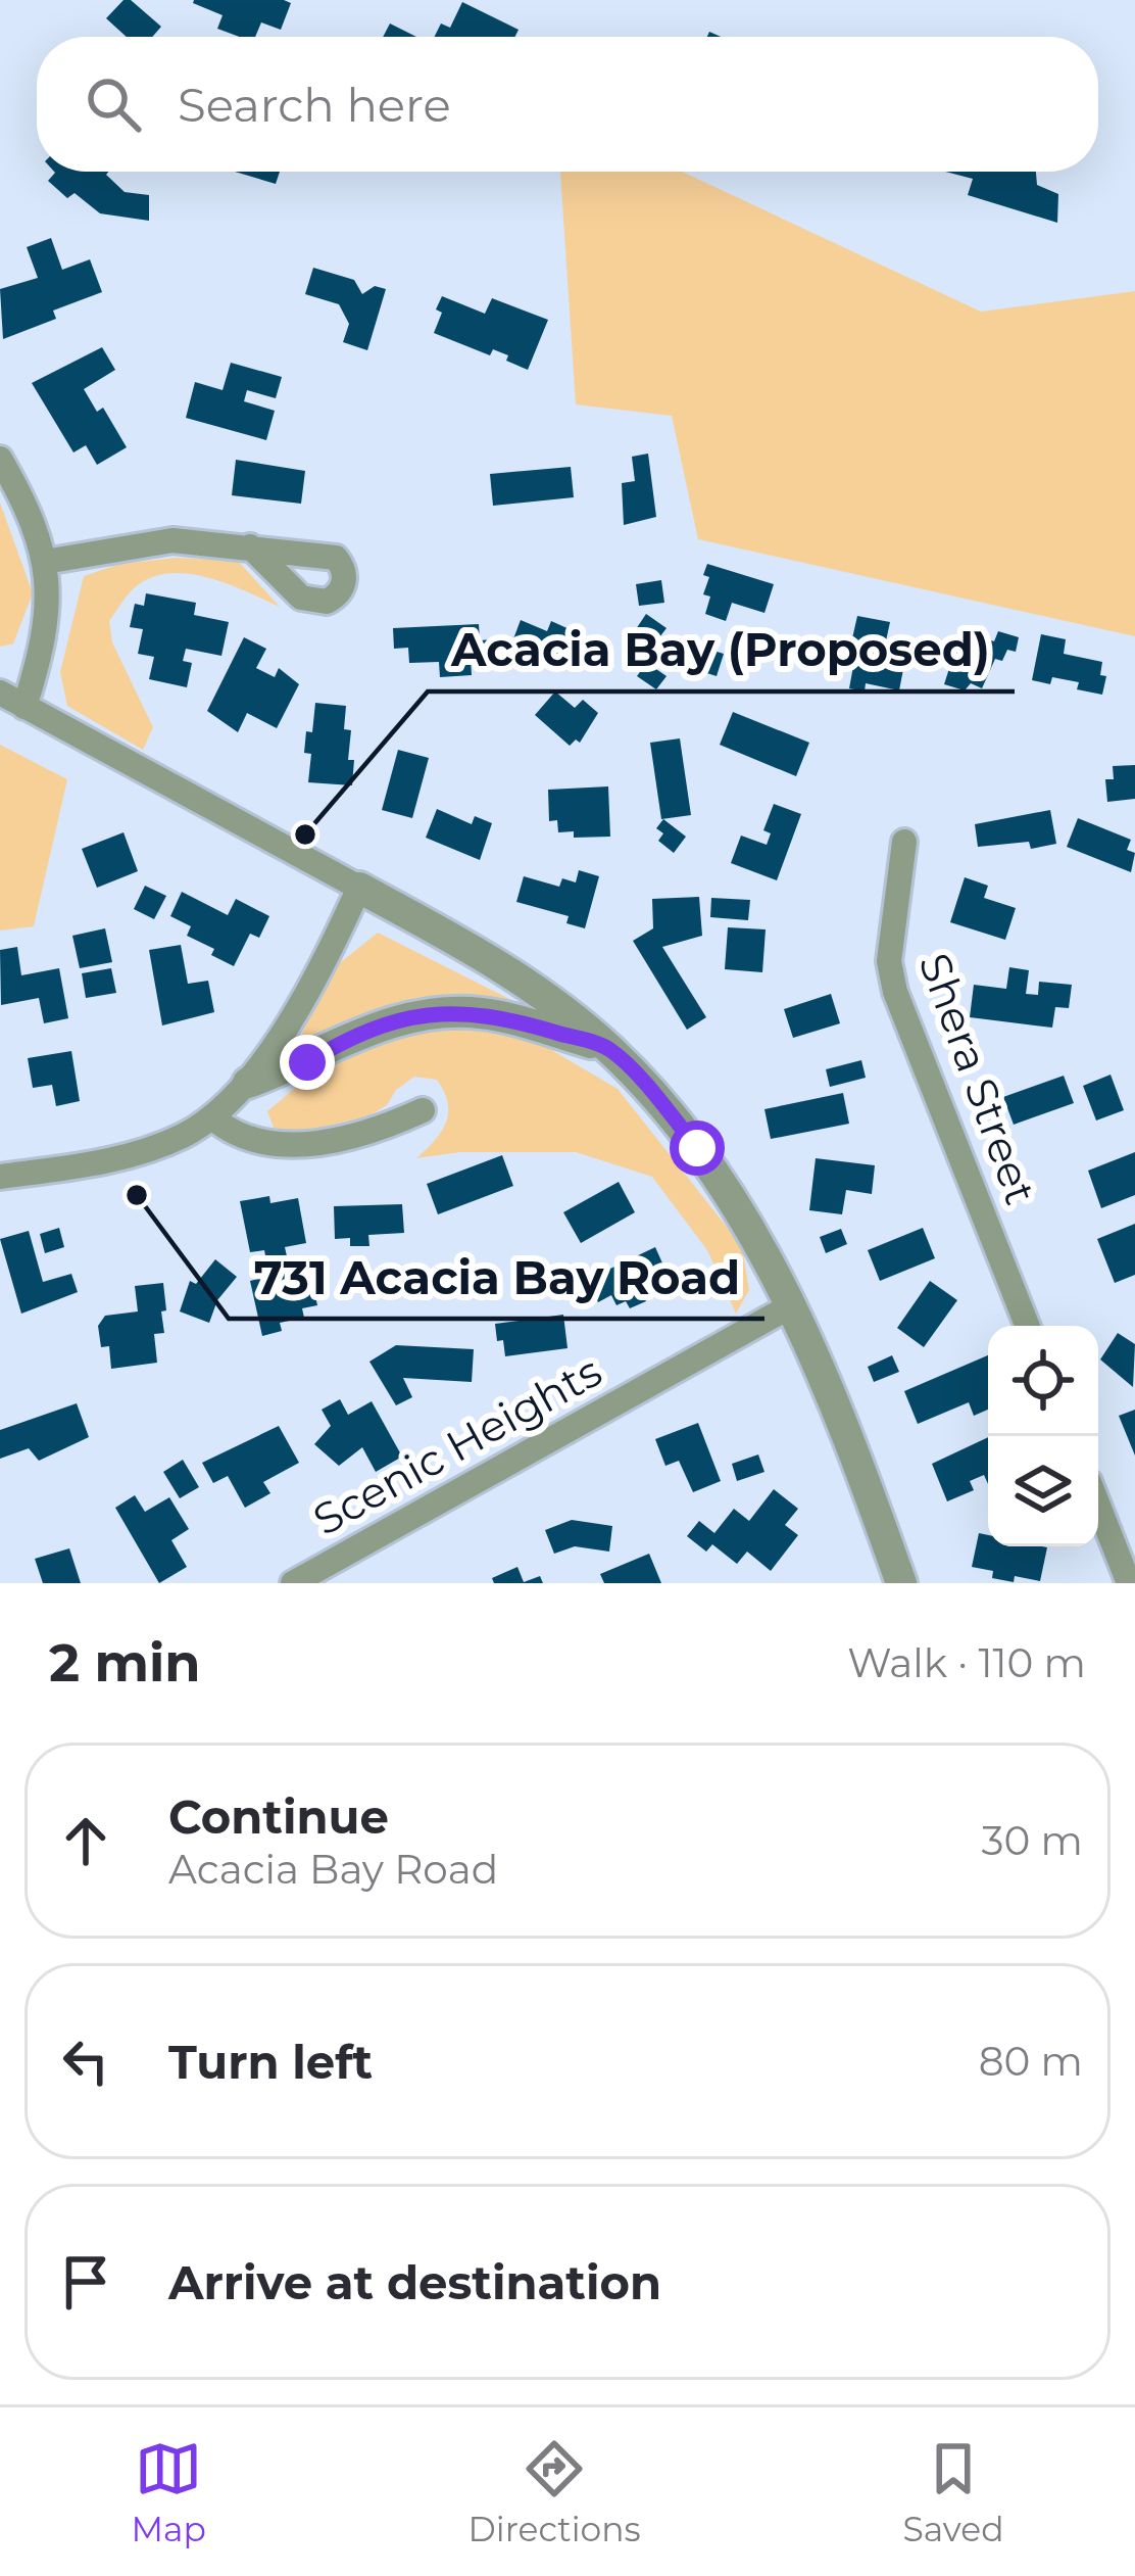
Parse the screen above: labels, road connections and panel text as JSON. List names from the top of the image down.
{
  "streets": {
    "street": ["Shera Street", "Scenic Heights"]
  },
  "places": ["Acacia Bay (Proposed)", "731 Acacia Bay Road"],
  "page": {
    "search": "Search here",
    "heading": ["2 min", "Walk · 110 m"],
    "list": [
      ["Continue", "Acacia Bay Road", "30 m"],
      ["Turn left", "80 m"],
      "Arrive at destination"
    ],
    "nav": ["Map", "Directions", "Saved"]
  }
}
